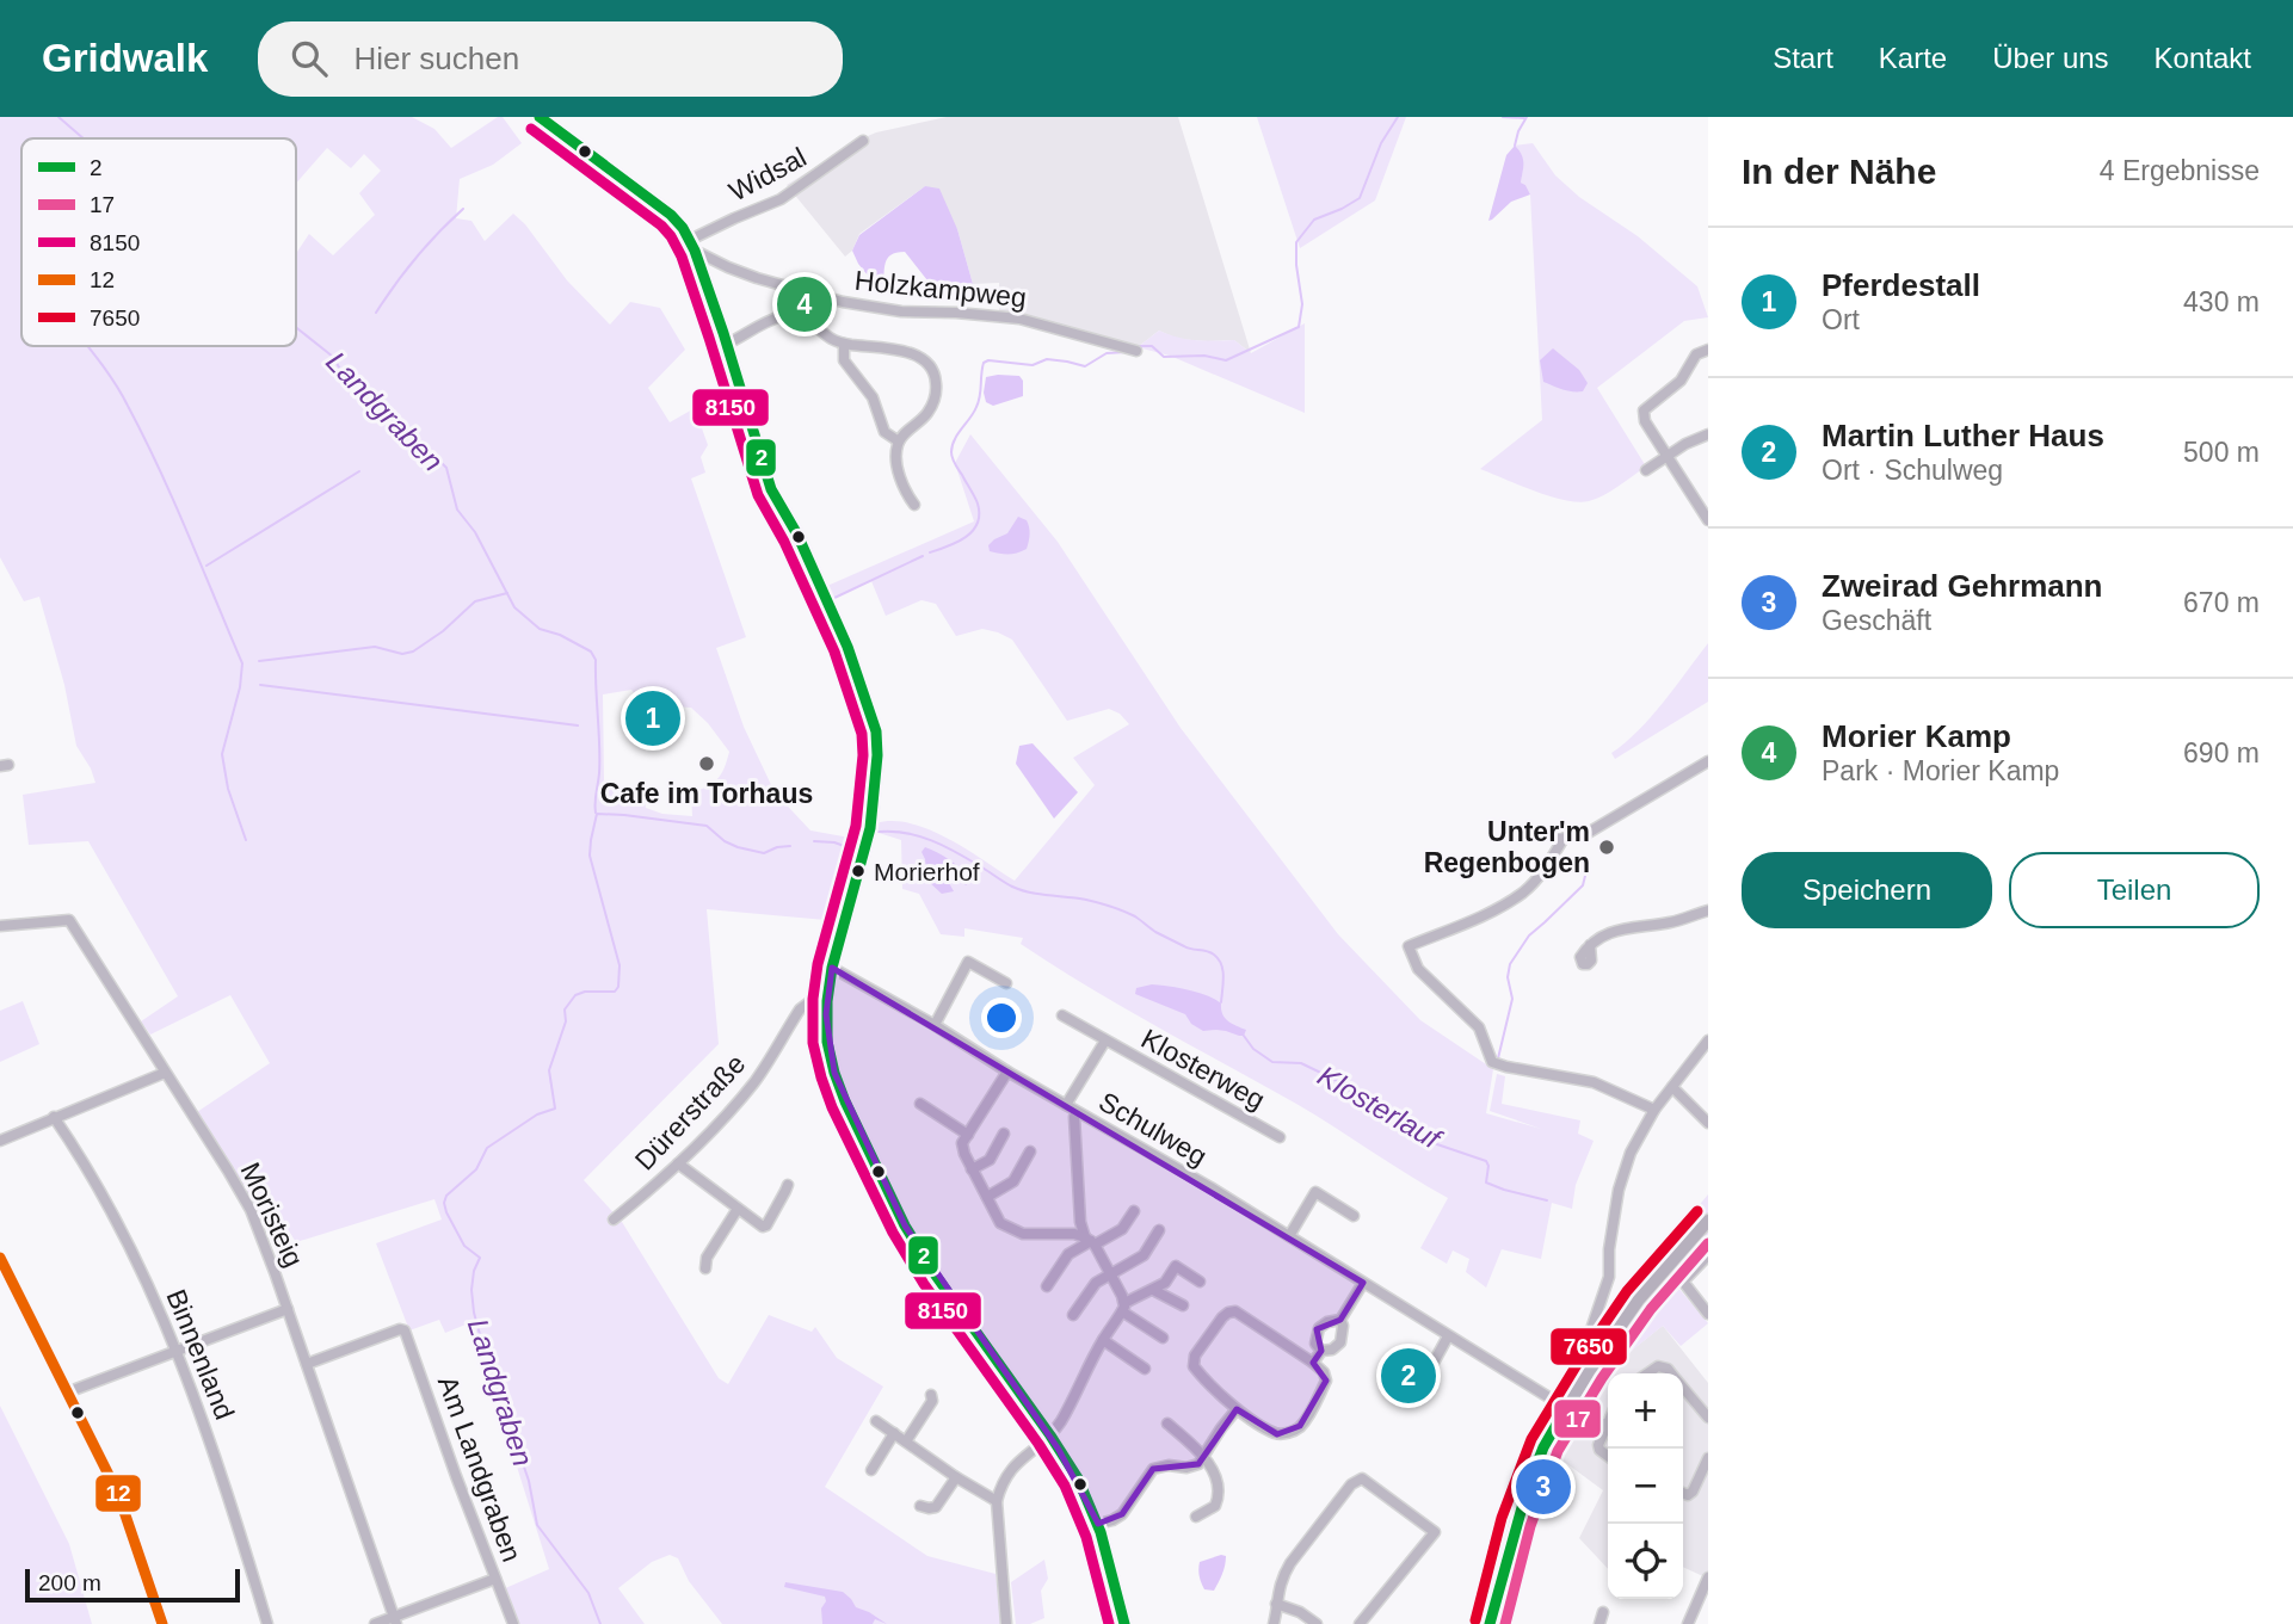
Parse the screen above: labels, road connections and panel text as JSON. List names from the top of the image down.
{
  "streets": {
    "street": [
      "Widsal",
      "Holzkampweg",
      "Klosterweg",
      "Dürerstraße",
      "Schulweg",
      "Moristeig",
      "Binnenland",
      "Am Landgraben"
    ]
  },
  "crossings": [
    ["Widsal", "Holzkampweg"],
    ["Klosterweg", "Schulweg"],
    ["Moristeig", "Am Landgraben"]
  ],
  "water": ["Landgraben", "Klosterlauf"],
  "places": ["Cafe im Torhaus", "Unter'm Regenbogen", "Morierhof"],
  "lines": [
    "transit line 2",
    "transit line 8150",
    "transit line 7650",
    "transit line 17",
    "transit line 12"
  ],
  "legend": [
    "2",
    "17",
    "8150",
    "12",
    "7650"
  ],
  "scale_bar": "200 m",
  "page": {
    "header": "Gridwalk",
    "search": "Hier suchen",
    "nav": [
      "Start",
      "Karte",
      "Über uns",
      "Kontakt"
    ],
    "heading": ["In der Nähe", "4 Ergebnisse"],
    "list": [
      {
        "mark": "1",
        "name": "Pferdestall",
        "note": "Ort",
        "value": "430 m"
      },
      {
        "mark": "2",
        "name": "Martin Luther Haus",
        "note": "Ort · Schulweg",
        "value": "500 m"
      },
      {
        "mark": "3",
        "name": "Zweirad Gehrmann",
        "note": "Geschäft",
        "value": "670 m"
      },
      {
        "mark": "4",
        "name": "Morier Kamp",
        "note": "Park · Morier Kamp",
        "value": "690 m"
      }
    ],
    "pins": [
      "4",
      "1",
      "2",
      "3"
    ],
    "buttons": ["Speichern", "Teilen"],
    "map_buttons": ["+", "−"],
    "scale": "200 m"
  }
}
